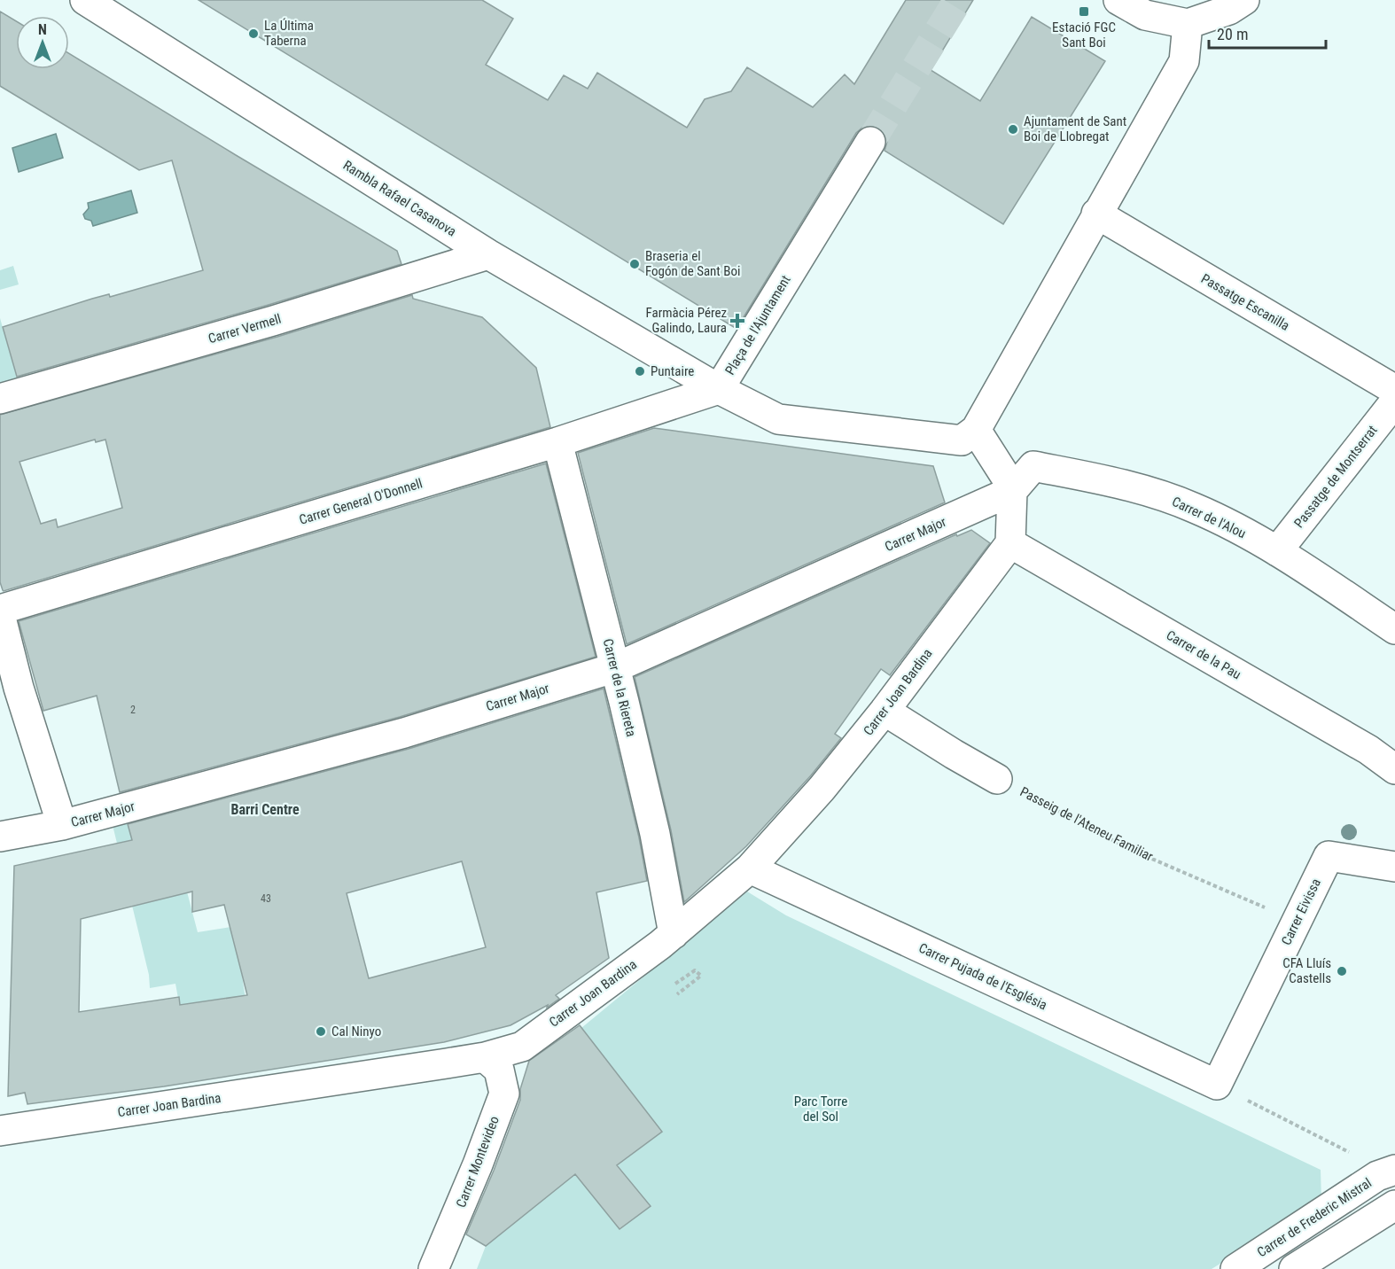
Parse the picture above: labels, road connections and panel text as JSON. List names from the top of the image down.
{
  "streets": {
    "street": [
      "Rambla Rafael Casanova",
      "Passatge Escanilla",
      "Plaça de l'Ajuntament",
      "Carrer Vermell",
      "Passatge de Montserrat",
      "Carrer General O'Donnell",
      "Carrer de l'Alou",
      "Carrer Major",
      "Carrer de la Pau",
      "Carrer de la Riereta",
      "Carrer Joan Bardina",
      "Carrer Eivissa",
      "Carrer Pujada de l'Església",
      "Carrer Montevideo",
      "Carrer de Frederic Mistral"
    ],
    "path": ["Passeig de l'Ateneu Familiar"]
  },
  "crossings": [
    ["Rambla Rafael Casanova", "Plaça de l'Ajuntament"],
    ["Rambla Rafael Casanova", "Carrer Vermell"],
    ["Rambla Rafael Casanova", "Carrer General O'Donnell"],
    ["Plaça de l'Ajuntament", "Carrer General O'Donnell"],
    ["Passatge de Montserrat", "Carrer de l'Alou"],
    ["Carrer General O'Donnell", "Carrer de la Riereta"],
    ["Carrer de l'Alou", "Carrer Major"],
    ["Carrer Major", "Carrer de la Riereta"],
    ["Carrer de la Pau", "Carrer Joan Bardina"],
    ["Carrer de la Riereta", "Carrer Joan Bardina"],
    ["Carrer Joan Bardina", "Carrer Pujada de l'Església"],
    ["Carrer Joan Bardina", "Carrer Montevideo"],
    ["Passeig de l'Ateneu Familiar", "Carrer Eivissa"],
    ["Carrer Eivissa", "Carrer Pujada de l'Església"]
  ],
  "districts": ["Barri Centre"],
  "parks": ["Parc Torre del Sol"],
  "places": {
    "transit": ["Estació FGC Sant Boi"],
    "other": [
      "La Última Taberna",
      "Ajuntament de Sant Boi de Llobregat",
      "Braseria el Fogón de Sant Boi",
      "Puntaire",
      "CFA Lluís Castells",
      "Cal Ninyo"
    ],
    "health": ["Farmàcia Pérez Galindo, Laura"]
  },
  "house_numbers": ["2", "43"],
  "scale_bar": "20 m",
  "north": "top"
}
